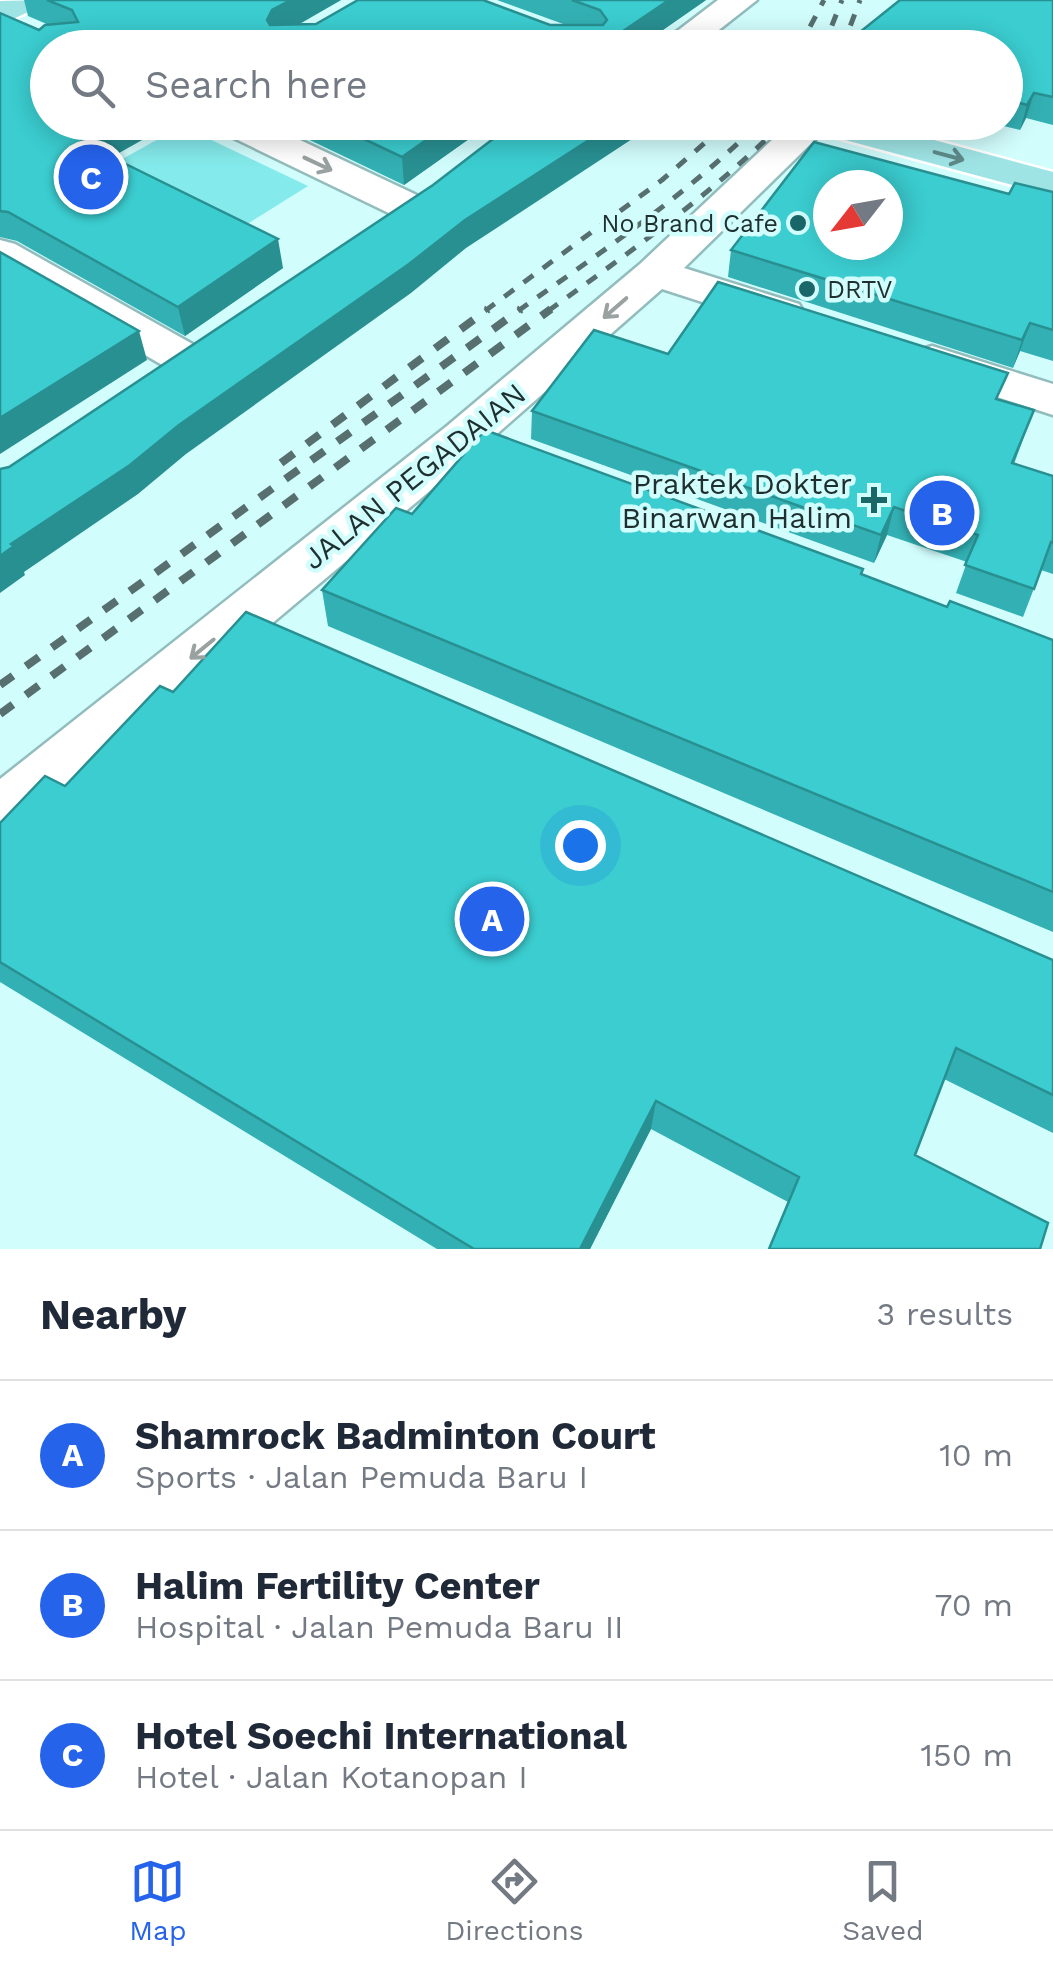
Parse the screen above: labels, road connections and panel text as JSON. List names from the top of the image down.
{
  "streets": {
    "street": ["JALAN PEGADAIAN"]
  },
  "one_way": ["JALAN PEGADAIAN"],
  "places": {
    "other": ["No Brand Cafe", "DRTV"],
    "health": ["Praktek Dokter Binarwan Halim"]
  },
  "north": "bottom left",
  "page": {
    "search": "Search here",
    "pins": ["C", "B", "A"],
    "heading": ["Nearby", "3 results"],
    "list": [
      {
        "mark": "A",
        "name": "Shamrock Badminton Court",
        "note": "Sports · Jalan Pemuda Baru I",
        "value": "10 m"
      },
      {
        "mark": "B",
        "name": "Halim Fertility Center",
        "note": "Hospital · Jalan Pemuda Baru II",
        "value": "70 m"
      },
      {
        "mark": "C",
        "name": "Hotel Soechi International",
        "note": "Hotel · Jalan Kotanopan I",
        "value": "150 m"
      }
    ],
    "nav": ["Map", "Directions", "Saved"]
  }
}
